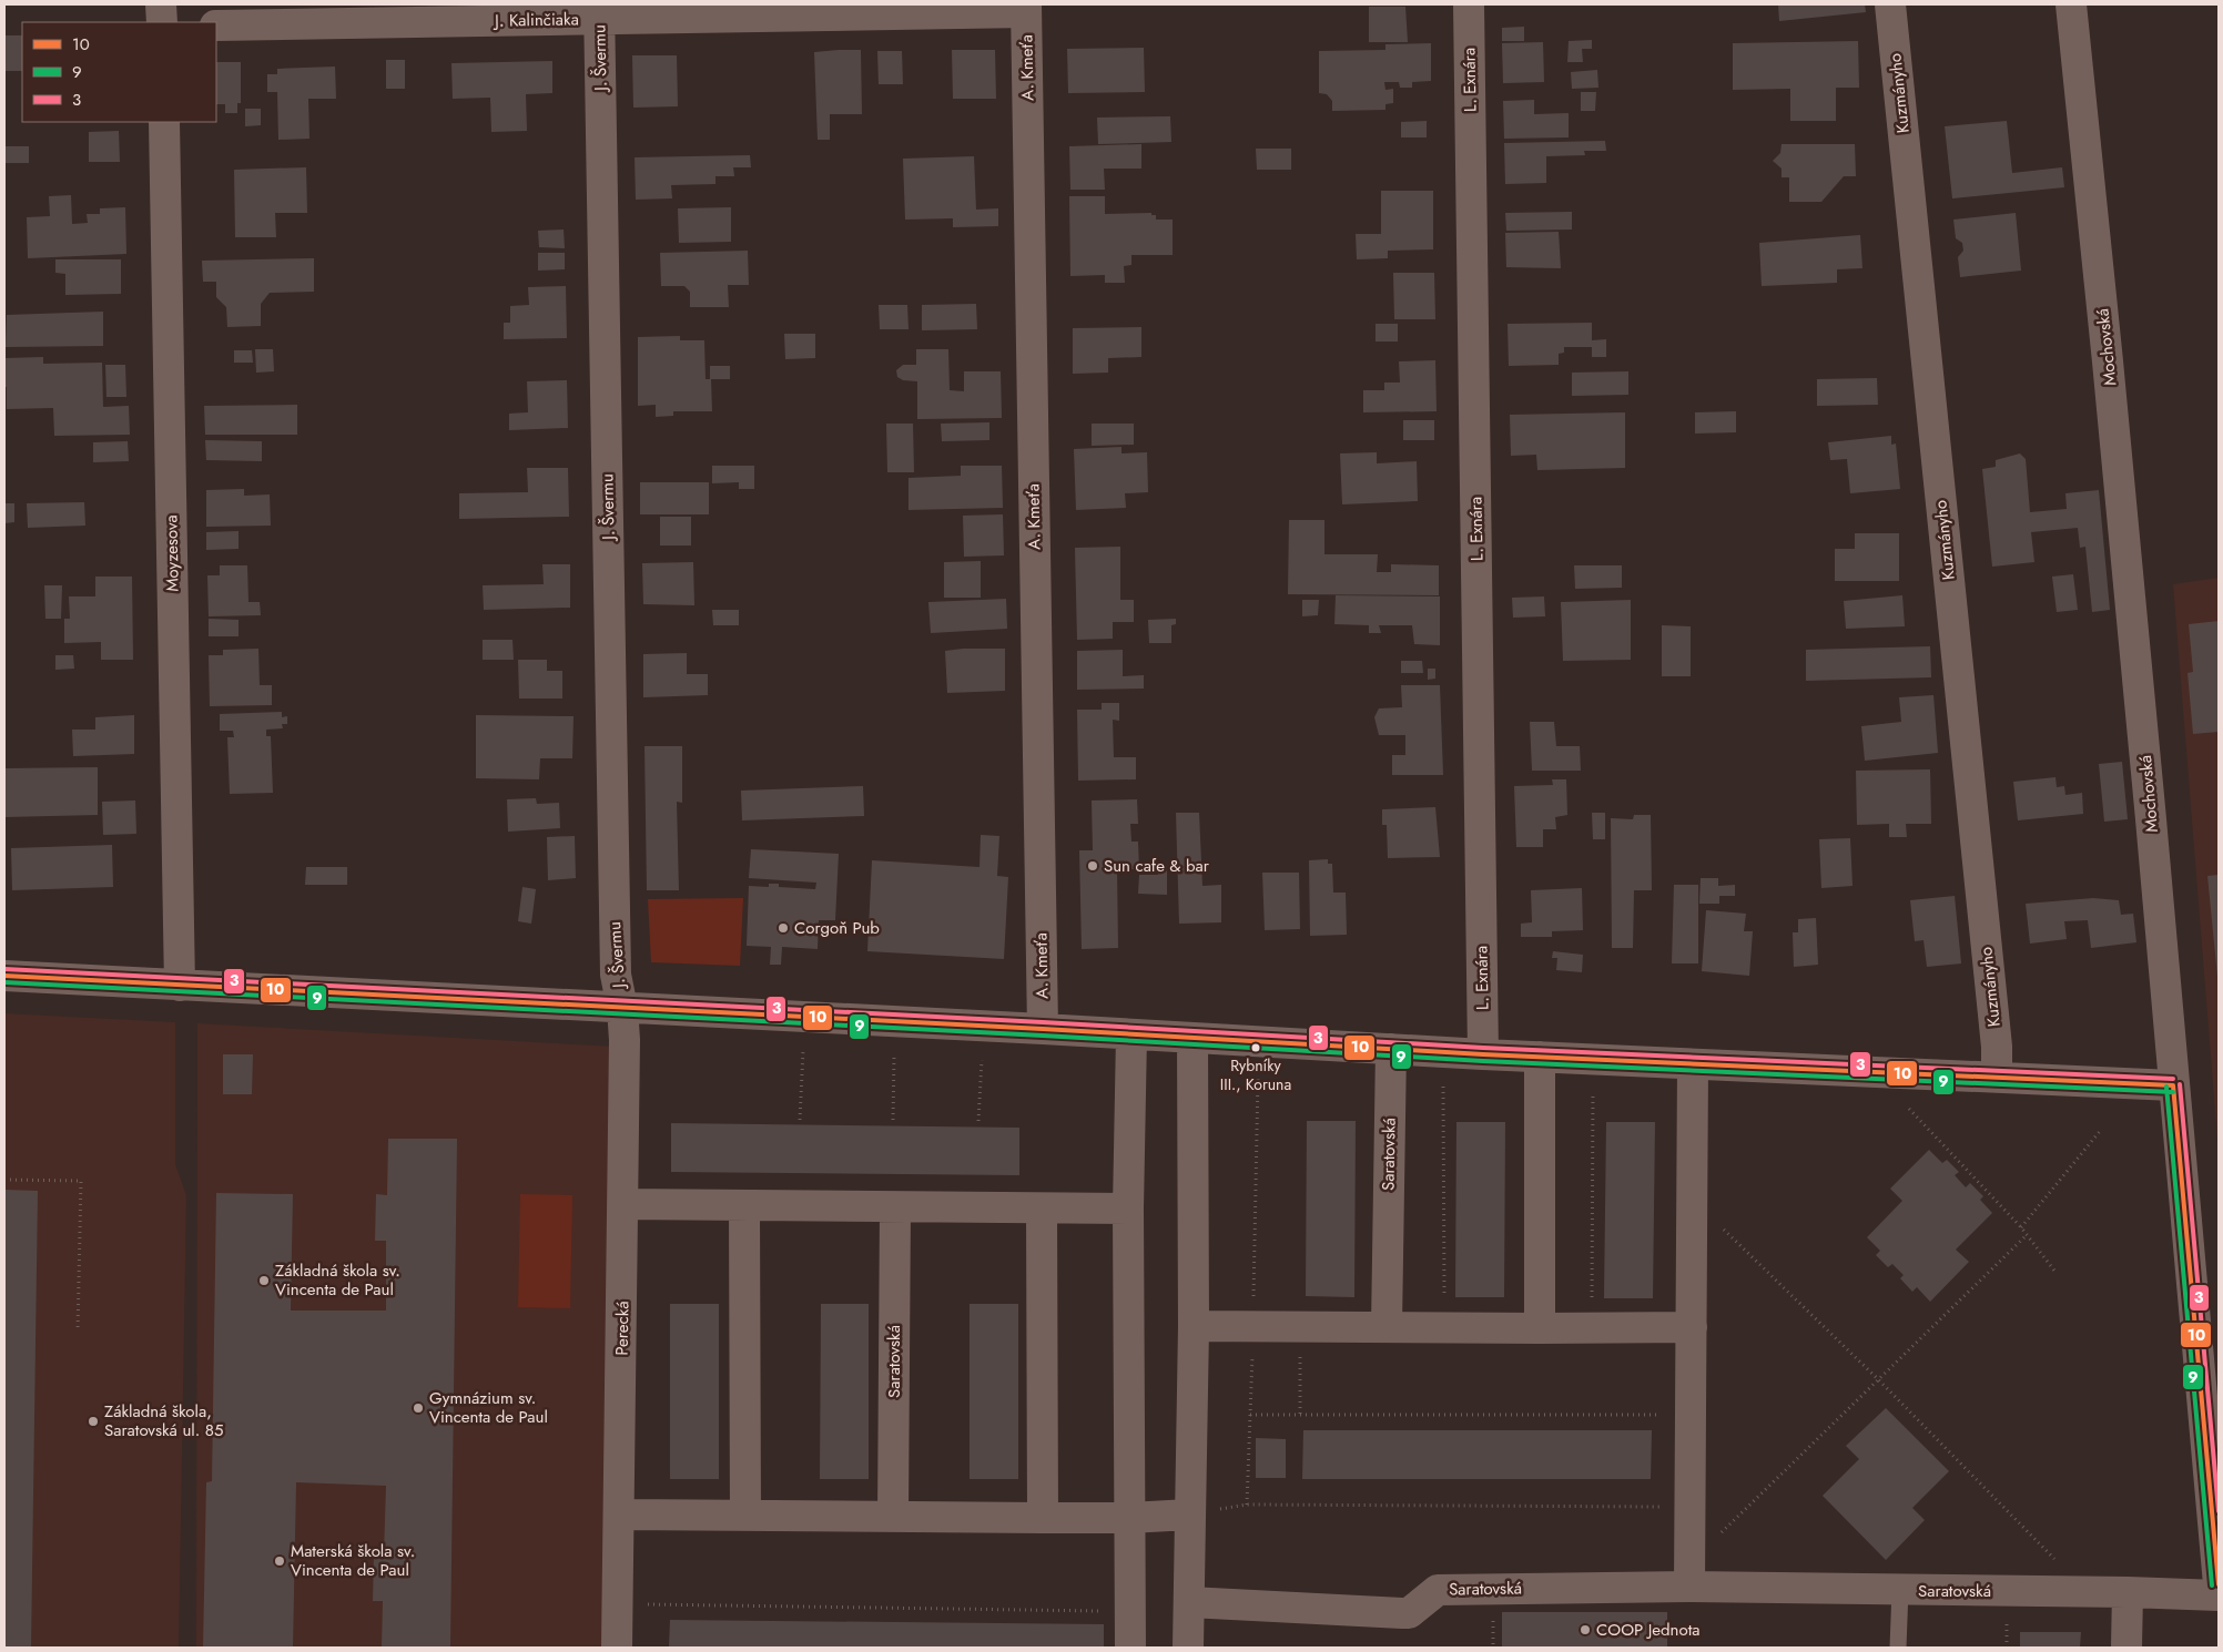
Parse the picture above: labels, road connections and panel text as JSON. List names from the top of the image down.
{
  "streets": {
    "street": [
      "J. Kalinčiaka",
      "J. Švermu",
      "A. Kmeťa",
      "L. Exnára",
      "Kuzmányho",
      "Mochovská",
      "Moyzesova",
      "Saratovská",
      "Perecká"
    ]
  },
  "crossings": [
    ["J. Kalinčiaka", "J. Švermu"],
    ["J. Kalinčiaka", "A. Kmeťa"],
    ["J. Švermu", "Perecká"]
  ],
  "places": [
    "Sun cafe & bar",
    "Corgoň Pub",
    "Rybníky III., Koruna",
    "Základná škola sv. Vincenta de Paul",
    "Gymnázium sv. Vincenta de Paul",
    "Základná škola, Saratovská ul. 85",
    "Materská škola sv. Vincenta de Paul",
    "COOP Jednota"
  ],
  "lines": ["transit line 3", "transit line 10", "transit line 9"],
  "legend": ["10", "9", "3"]
}
